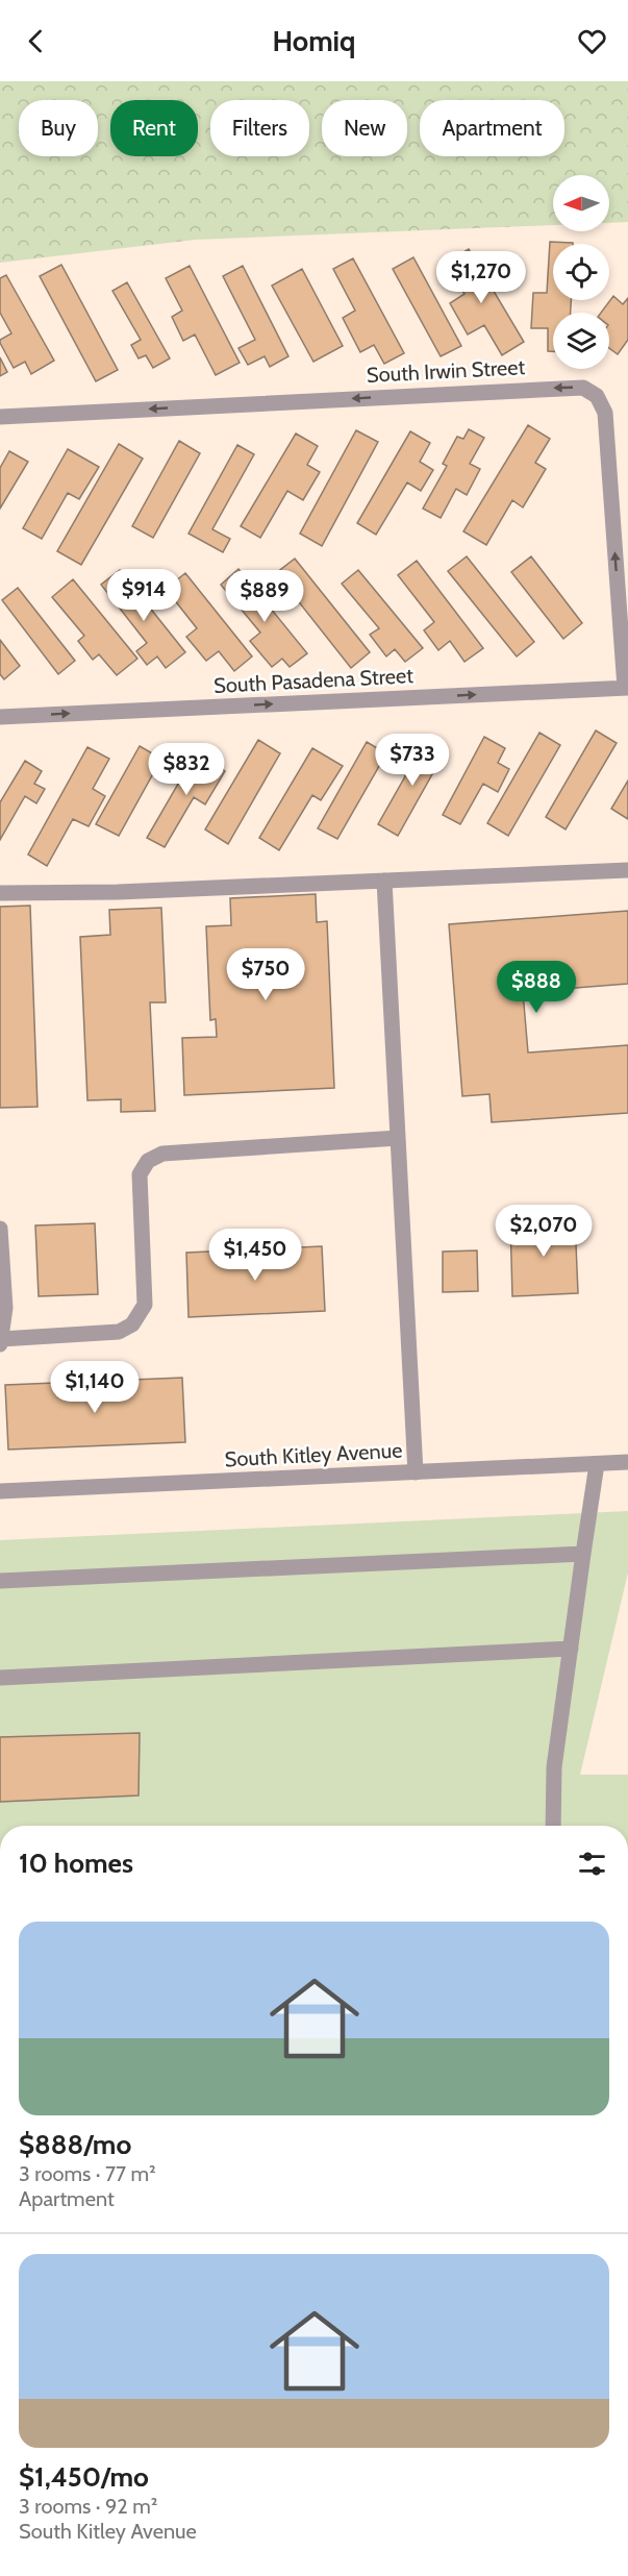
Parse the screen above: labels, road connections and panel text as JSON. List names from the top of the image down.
{
  "streets": {
    "street": ["South Irwin Street", "South Pasadena Street", "South Kitley Avenue"]
  },
  "crossings": [
    ["South Irwin Street", "South Pasadena Street"]
  ],
  "one_way": ["South Pasadena Street"],
  "north": "left",
  "page": {
    "header": "Homiq",
    "chip": [
      "Buy",
      "Rent",
      "Filters",
      "New",
      "Apartment"
    ],
    "price": [
      "$1,270",
      "$914",
      "$889",
      "$733",
      "$832",
      "$750",
      "$888",
      "$2,070",
      "$1,450",
      "$1,140"
    ],
    "heading": "10 homes",
    "list": [
      {
        "name": "$888/mo",
        "note": "3 rooms · 77 m² · Apartment"
      },
      {
        "name": "$1,450/mo",
        "note": "3 rooms · 92 m² · South Kitley Avenue"
      }
    ]
  }
}
